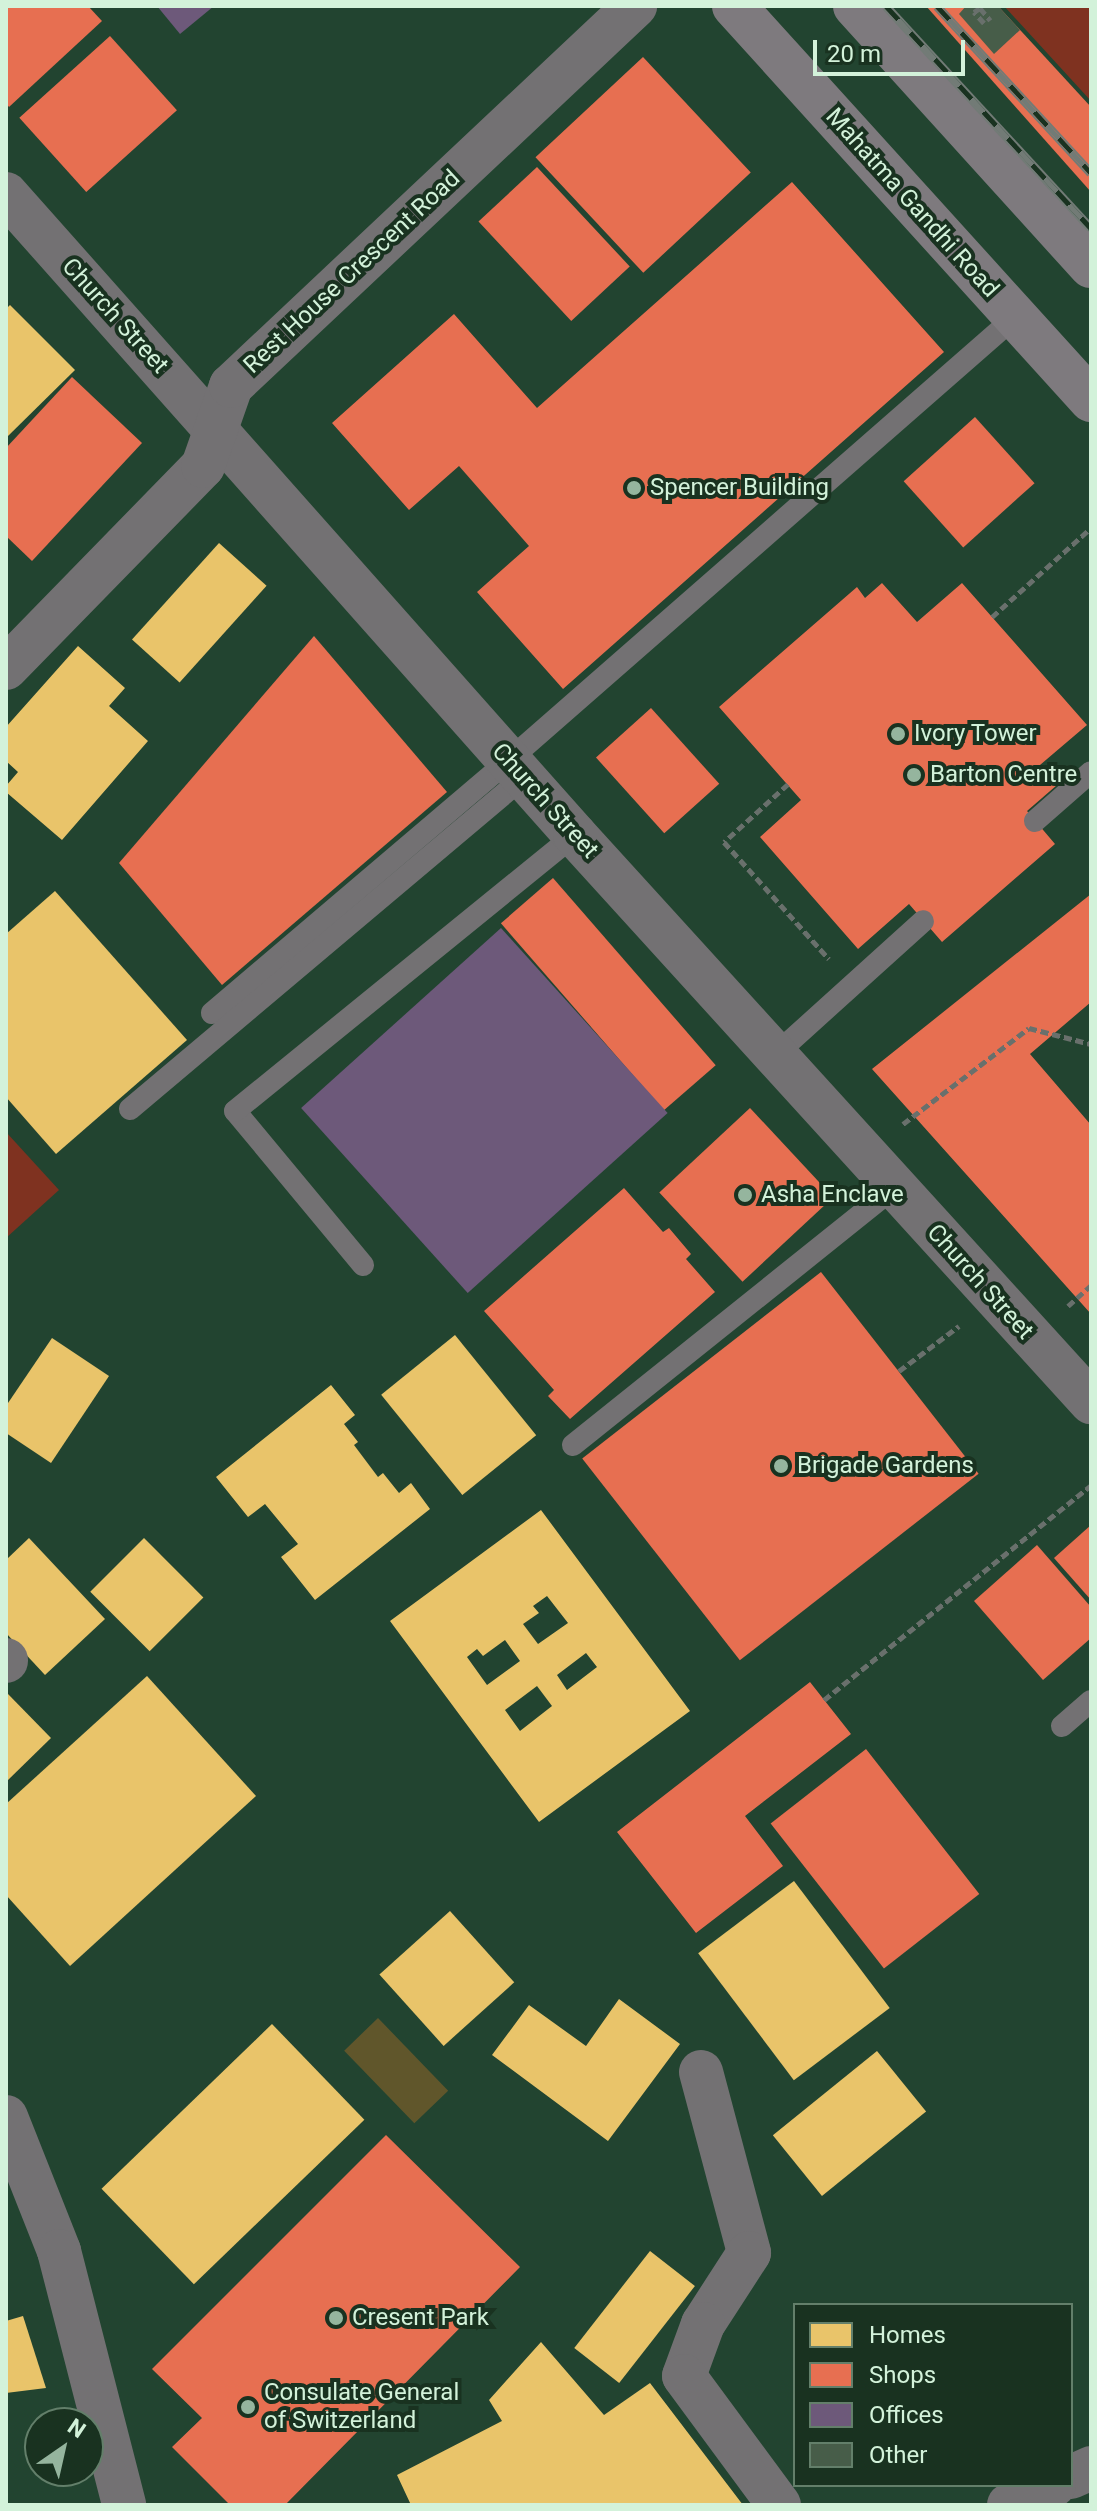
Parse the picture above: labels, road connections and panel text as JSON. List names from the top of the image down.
{
  "streets": {
    "main road": ["Mahatma Gandhi Road"],
    "street": ["Rest House Crescent Road", "Church Street"]
  },
  "crossings": [
    ["Rest House Crescent Road", "Church Street"]
  ],
  "places": [
    "Spencer Building",
    "Ivory Tower",
    "Barton Centre",
    "Asha Enclave",
    "Brigade Gardens",
    "Cresent Park",
    "Consulate General of Switzerland"
  ],
  "legend": [
    "Homes",
    "Shops",
    "Offices",
    "Other"
  ],
  "scale_bar": "20 m",
  "north": "top right"
}
